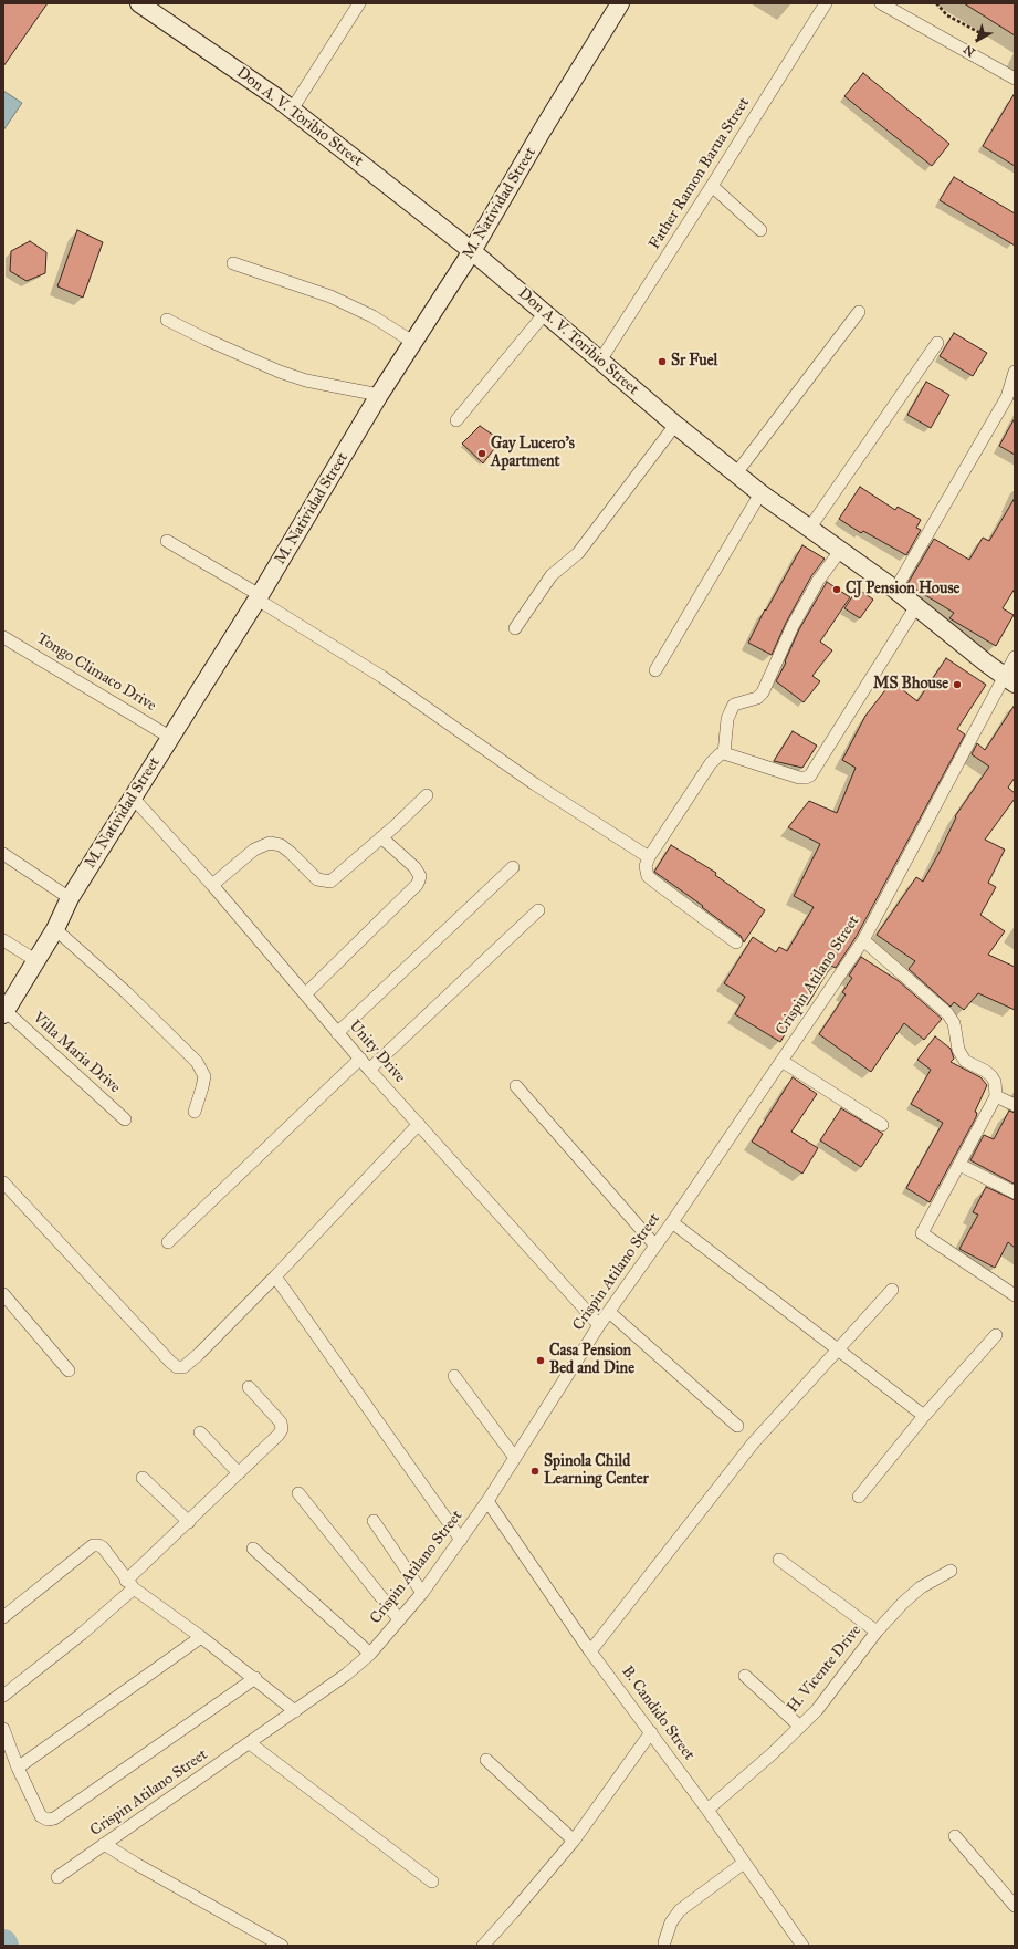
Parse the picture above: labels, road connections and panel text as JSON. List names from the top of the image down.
{
  "streets": {
    "street": [
      "Don A. V. Toribio Street",
      "Father Ramon Barua Street",
      "M. Natividad Street",
      "Tongo Climaco Drive",
      "Crispin Atilano Street",
      "Unity Drive",
      "Villa Maria Drive",
      "H. Vicente Drive",
      "B. Candido Street"
    ]
  },
  "crossings": [
    ["Don A. V. Toribio Street", "Father Ramon Barua Street"],
    ["Don A. V. Toribio Street", "M. Natividad Street"],
    ["Don A. V. Toribio Street", "Crispin Atilano Street"],
    ["M. Natividad Street", "Tongo Climaco Drive"],
    ["M. Natividad Street", "Unity Drive"],
    ["M. Natividad Street", "Villa Maria Drive"],
    ["Crispin Atilano Street", "Unity Drive"],
    ["Crispin Atilano Street", "B. Candido Street"],
    ["H. Vicente Drive", "B. Candido Street"]
  ],
  "places": [
    "Sr Fuel",
    "Gay Lucero's Apartment",
    "CJ Pension House",
    "MS Bhouse",
    "Casa Pension Bed and Dine",
    "Spinola Child Learning Center"
  ],
  "north": "bottom left"
}
